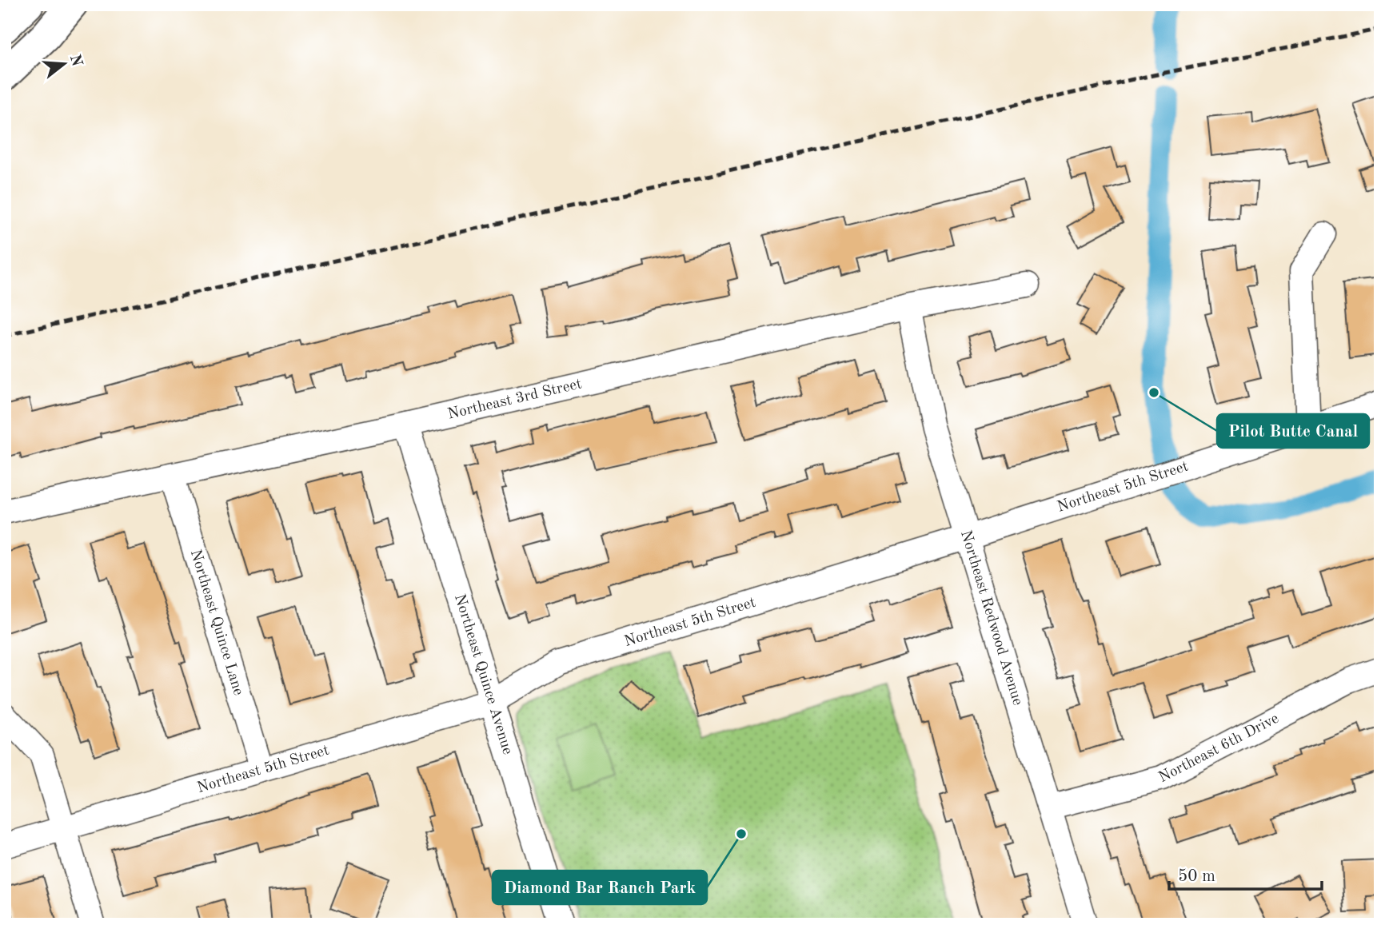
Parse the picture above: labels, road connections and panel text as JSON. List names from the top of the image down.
{
  "streets": {
    "street": [
      "Northeast 3rd Street",
      "Northeast 5th Street",
      "Northeast Redwood Avenue",
      "Northeast Quince Lane",
      "Northeast Quince Avenue",
      "Northeast 6th Drive"
    ]
  },
  "crossings": [
    ["Northeast 3rd Street", "Northeast Redwood Avenue"],
    ["Northeast 3rd Street", "Northeast Quince Lane"],
    ["Northeast 3rd Street", "Northeast Quince Avenue"],
    ["Northeast 5th Street", "Northeast Redwood Avenue"],
    ["Northeast 5th Street", "Northeast Quince Lane"],
    ["Northeast 5th Street", "Northeast Quince Avenue"],
    ["Northeast Redwood Avenue", "Northeast 6th Drive"]
  ],
  "places": ["Pilot Butte Canal", "Diamond Bar Ranch Park"],
  "scale_bar": "50 m",
  "north": "right"
}
